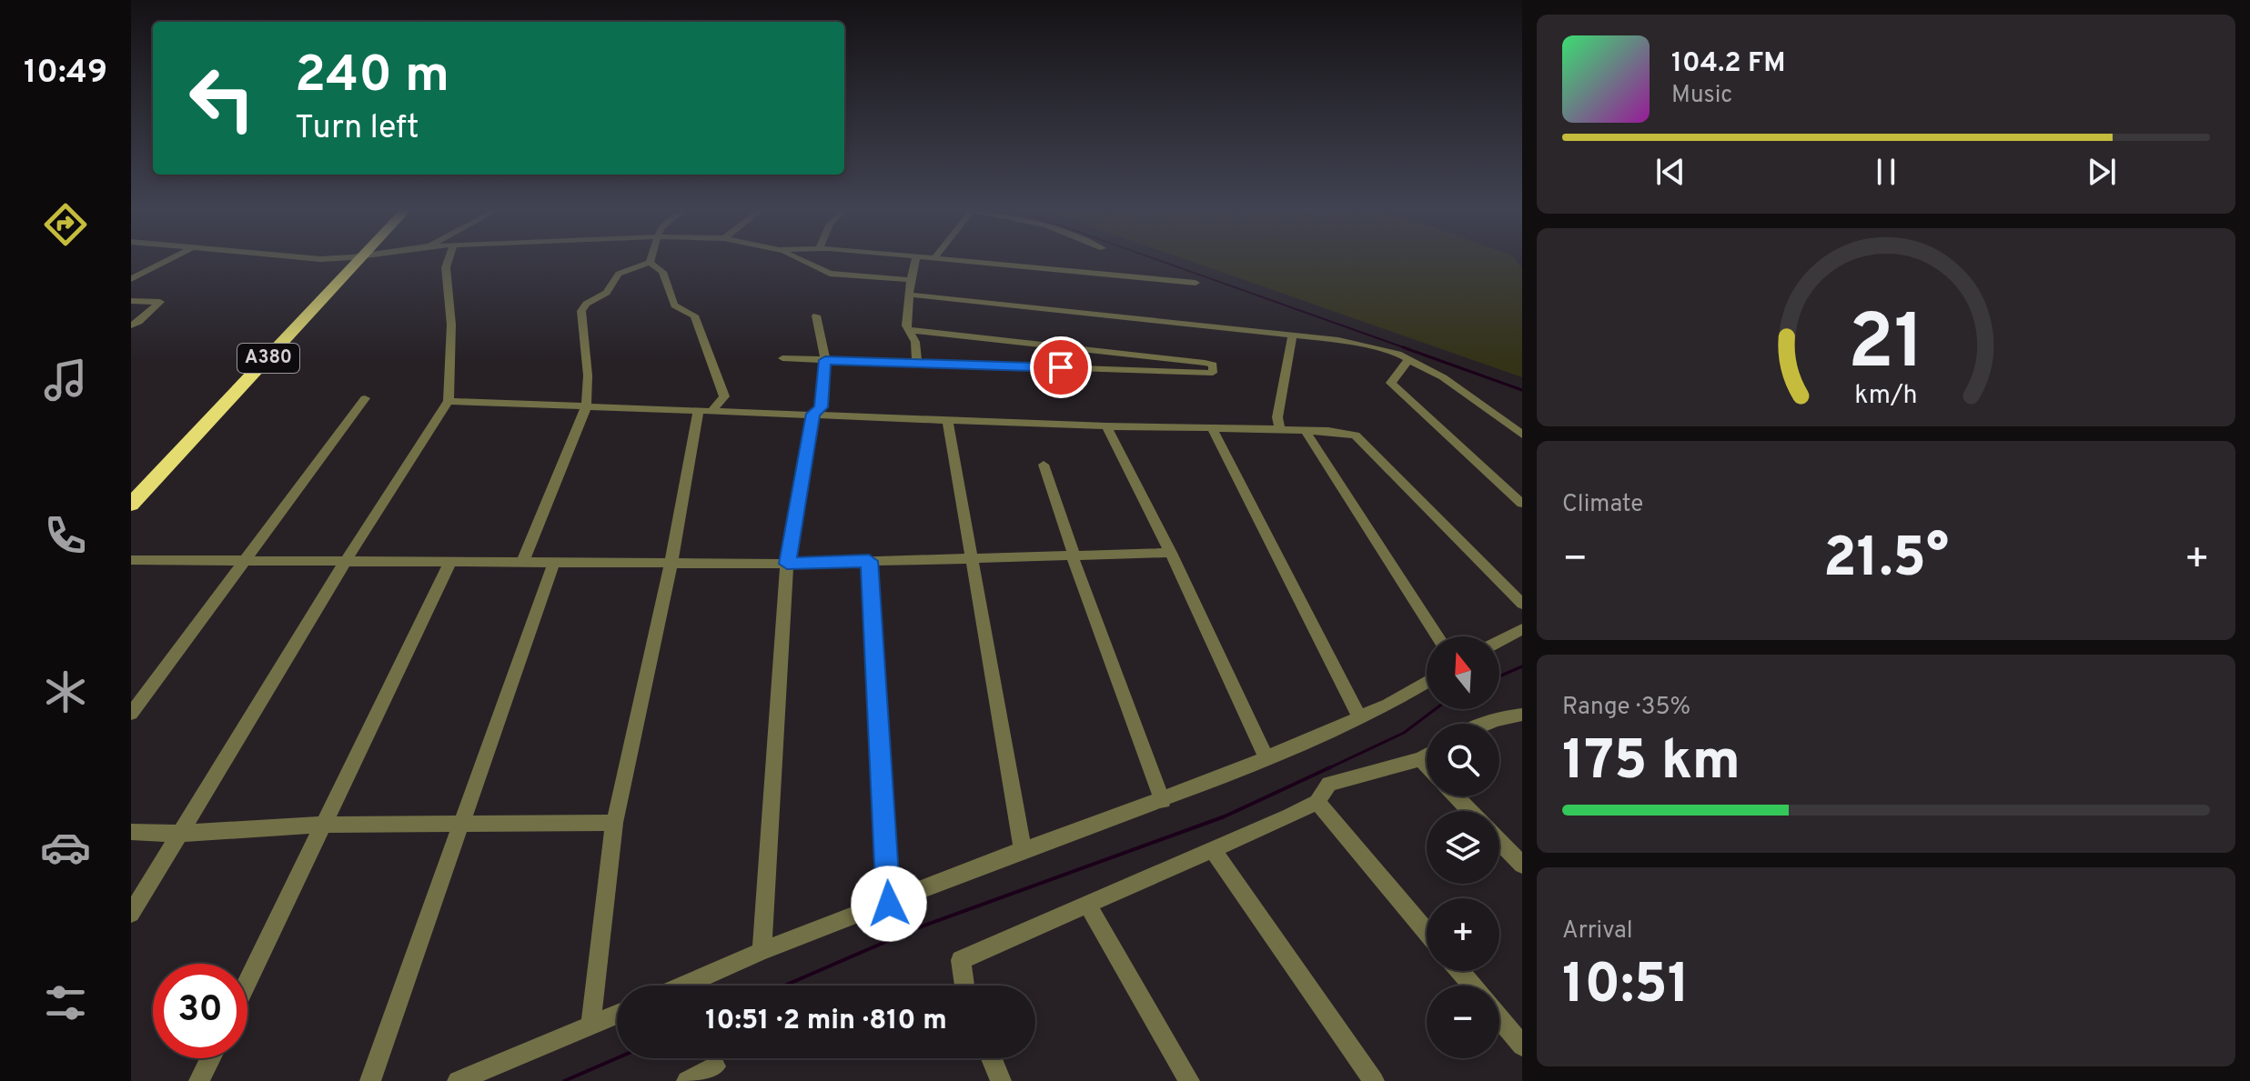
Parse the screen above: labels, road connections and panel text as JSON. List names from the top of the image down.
{
  "streets": {
    "highway": ["A380"]
  },
  "north": "top",
  "page": {
    "tabs": "10:49",
    "turn": ["240 m", "Turn left"],
    "song": ["104.2 FM", "Music"],
    "tile": [
      "Climate",
      ["Range · 35%", "175 km"],
      ["Arrival", "10:51"]
    ],
    "heat": ["−", "21.5°", "+"],
    "map_buttons": ["+", "−"],
    "limit": "30",
    "trip": "10:51 · 2 min · 810 m",
    "gauge": ["21", "km/h"]
  }
}
